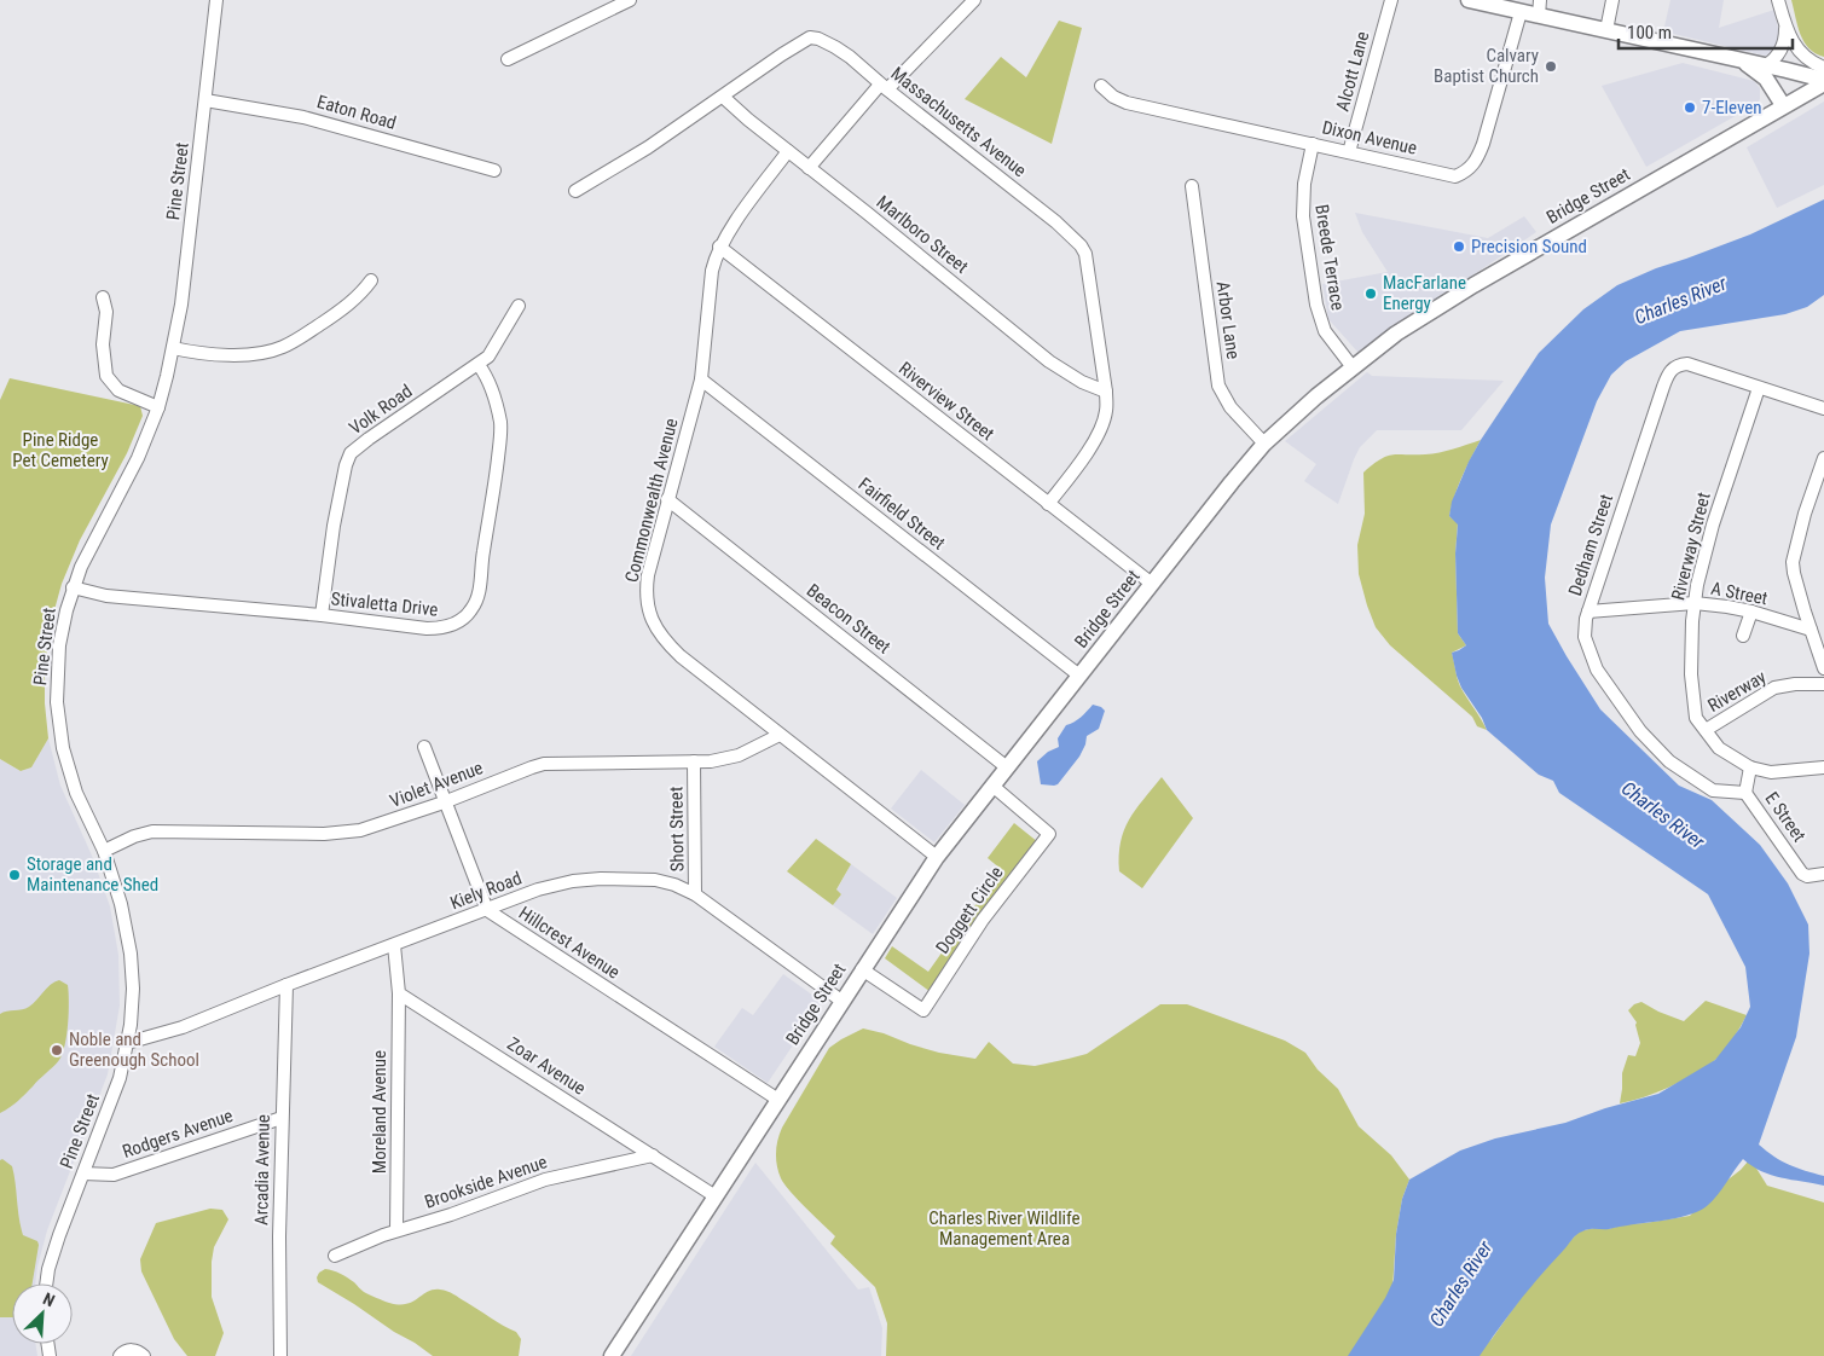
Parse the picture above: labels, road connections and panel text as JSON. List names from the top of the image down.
{
  "streets": {
    "main road": ["Bridge Street"],
    "street": [
      "Alcott Lane",
      "Eaton Road",
      "Massachusetts Avenue",
      "Dixon Avenue",
      "Pine Street",
      "Marlboro Street",
      "Breede Terrace",
      "Arbor Lane",
      "Riverview Street",
      "Volk Road",
      "Commonwealth Avenue",
      "Fairfield Street",
      "Dedham Street",
      "Riverway Street",
      "A Street",
      "Stivaletta Drive",
      "Beacon Street",
      "Riverway",
      "Violet Avenue",
      "E Street",
      "Short Street",
      "Kiely Road",
      "Doggett Circle",
      "Hillcrest Avenue",
      "Zoar Avenue",
      "Moreland Avenue",
      "Rodgers Avenue",
      "Arcadia Avenue",
      "Brookside Avenue"
    ]
  },
  "crossings": [
    ["Alcott Lane", "Dixon Avenue"],
    ["Eaton Road", "Pine Street"],
    ["Massachusetts Avenue", "Marlboro Street"],
    ["Massachusetts Avenue", "Riverview Street"],
    ["Dixon Avenue", "Breede Terrace"],
    ["Pine Street", "Stivaletta Drive"],
    ["Pine Street", "Violet Avenue"],
    ["Pine Street", "Kiely Road"],
    ["Pine Street", "Rodgers Avenue"],
    ["Bridge Street", "Breede Terrace"],
    ["Bridge Street", "Arbor Lane"],
    ["Bridge Street", "Riverview Street"],
    ["Bridge Street", "Commonwealth Avenue"],
    ["Bridge Street", "Fairfield Street"],
    ["Bridge Street", "Beacon Street"],
    ["Bridge Street", "Kiely Road"],
    ["Bridge Street", "Doggett Circle"],
    ["Bridge Street", "Hillcrest Avenue"],
    ["Bridge Street", "Zoar Avenue"],
    ["Marlboro Street", "Commonwealth Avenue"],
    ["Riverview Street", "Commonwealth Avenue"],
    ["Volk Road", "Stivaletta Drive"],
    ["Commonwealth Avenue", "Fairfield Street"],
    ["Commonwealth Avenue", "Beacon Street"],
    ["Commonwealth Avenue", "Violet Avenue"],
    ["Dedham Street", "Riverway Street"],
    ["Dedham Street", "A Street"],
    ["Dedham Street", "E Street"],
    ["Riverway Street", "A Street"],
    ["Riverway Street", "Riverway"],
    ["Violet Avenue", "Short Street"],
    ["Short Street", "Kiely Road"],
    ["Kiely Road", "Hillcrest Avenue"],
    ["Kiely Road", "Arcadia Avenue"],
    ["Zoar Avenue", "Moreland Avenue"],
    ["Zoar Avenue", "Brookside Avenue"],
    ["Moreland Avenue", "Brookside Avenue"],
    ["Rodgers Avenue", "Arcadia Avenue"]
  ],
  "water": ["Charles River"],
  "parks": ["Pine Ridge Pet Cemetery", "Charles River Wildlife Management Area"],
  "places": [
    "Calvary Baptist Church",
    "7-Eleven",
    "Precision Sound",
    "MacFarlane Energy",
    "Storage and Maintenance Shed",
    "Noble and Greenough School"
  ],
  "scale_bar": "100 m",
  "north": "top right"
}
